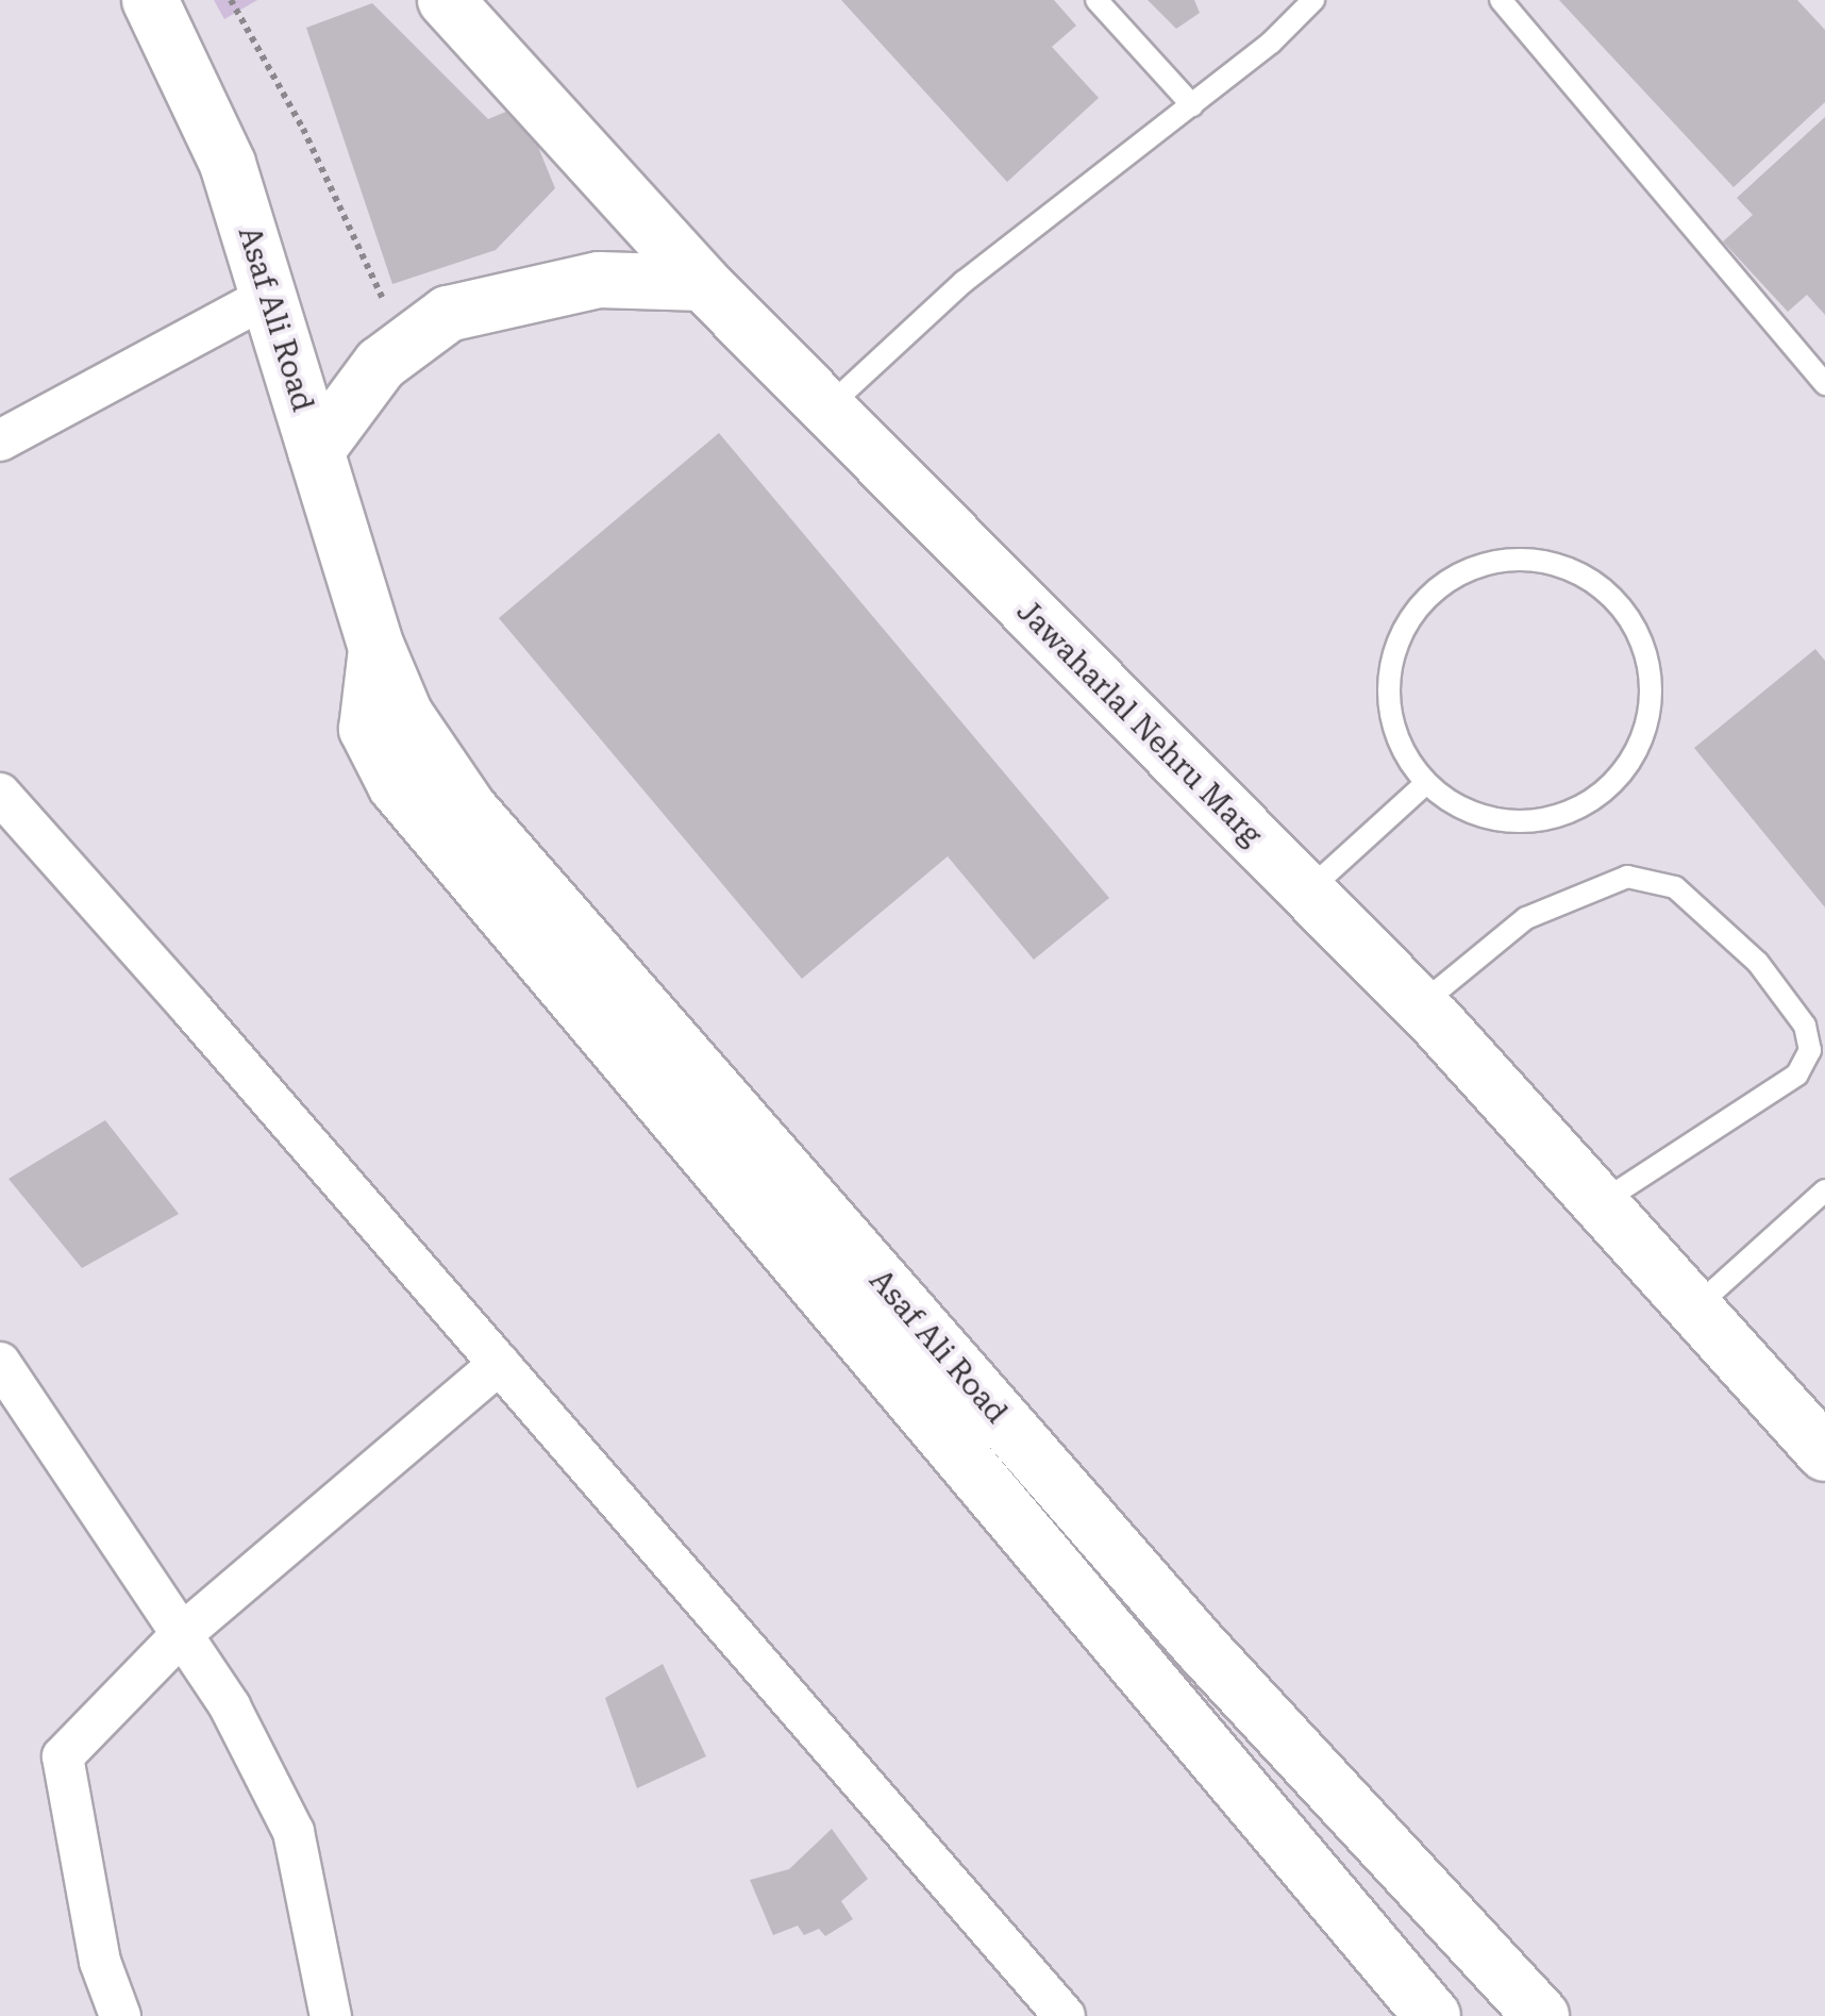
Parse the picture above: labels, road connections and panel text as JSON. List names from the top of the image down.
{
  "streets": {
    "main road": ["Asaf Ali Road", "Jawaharlal Nehru Marg"]
  }
}
